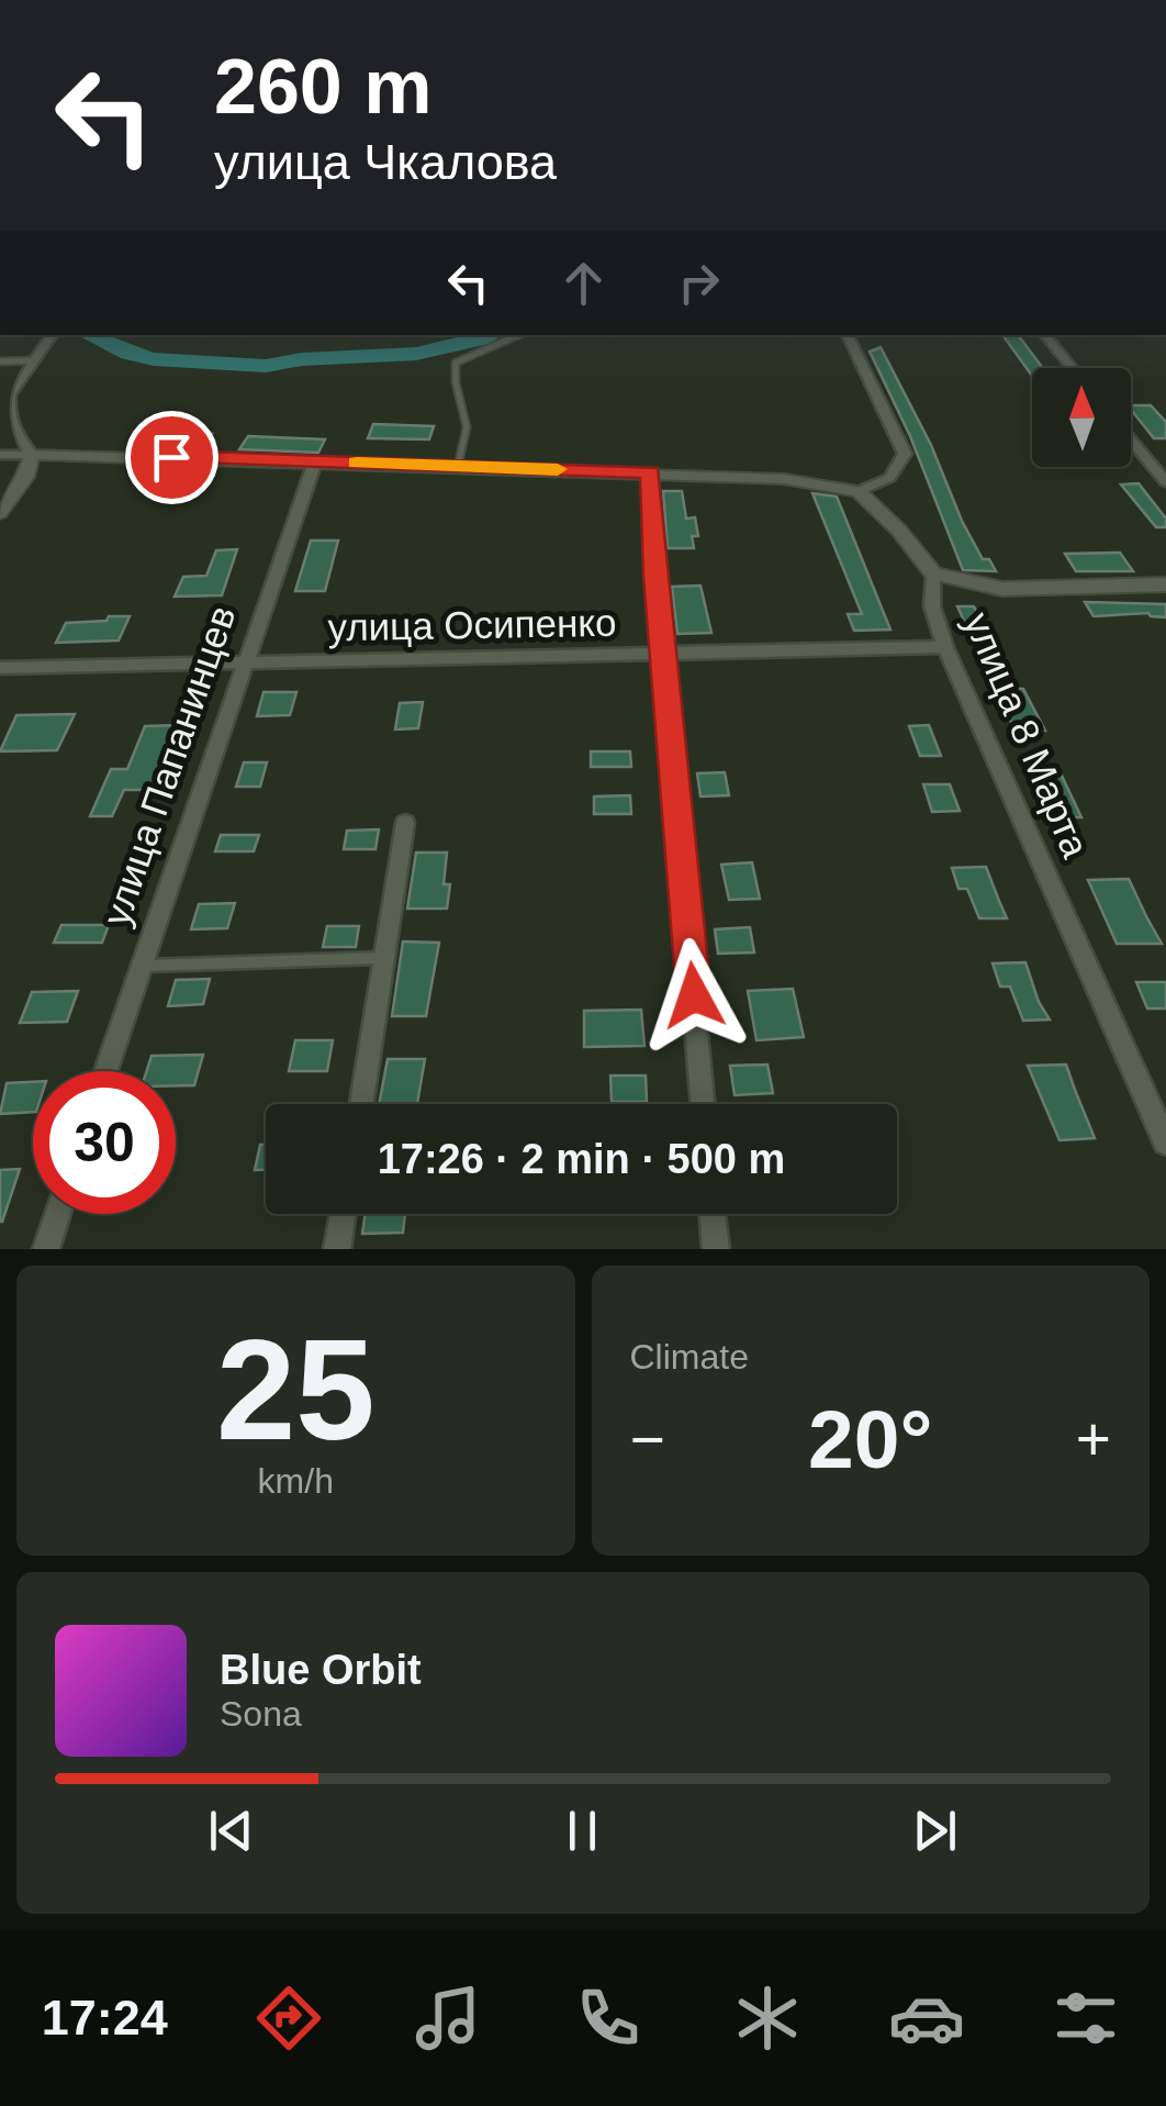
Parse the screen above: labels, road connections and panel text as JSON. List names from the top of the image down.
{
  "streets": {
    "street": ["улица Осипенко", "улица 8 Марта", "улица Папанинцев"]
  },
  "crossings": [
    ["улица Осипенко", "улица 8 Марта"],
    ["улица Осипенко", "улица Папанинцев"]
  ],
  "north": "top",
  "page": {
    "turn": ["260 m", "улица Чкалова"],
    "limit": "30",
    "trip": "17:26 · 2 min · 500 m",
    "tile": [
      ["25", "km/h"],
      "Climate"
    ],
    "heat": ["−", "20°", "+"],
    "song": ["Blue Orbit", "Sona"],
    "tabs": "17:24"
  }
}
